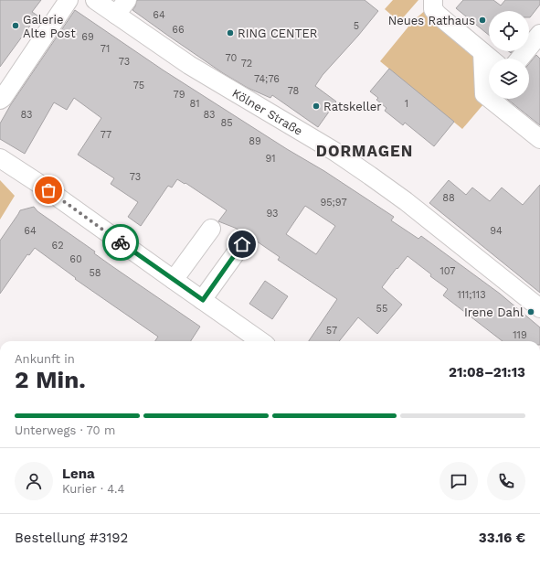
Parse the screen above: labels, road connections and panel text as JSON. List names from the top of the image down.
{
  "streets": {
    "street": ["Kölner Straße"]
  },
  "districts": ["DORMAGEN"],
  "places": [
    "Neues Rathaus",
    "Galerie Alte Post",
    "RING CENTER",
    "Ratskeller",
    "Irene Dahl"
  ],
  "house_numbers": [
    "64",
    "5",
    "66",
    "69",
    "71",
    "70",
    "73",
    "72",
    "74;76",
    "75",
    "78",
    "79",
    "81",
    "1",
    "83",
    "83",
    "85",
    "77",
    "89",
    "91",
    "73",
    "88",
    "95;97",
    "93",
    "64",
    "94",
    "62",
    "60",
    "107",
    "58",
    "111;113",
    "55",
    "57",
    "119"
  ],
  "page": {
    "heading": ["2 Min.", "Ankunft in", "21:08–21:13"],
    "panel": [
      "Lena",
      "Kurier · 4.4",
      "Bestellung #3192",
      "33.16 €"
    ],
    "bar": "Unterwegs · 70 m"
  }
}
